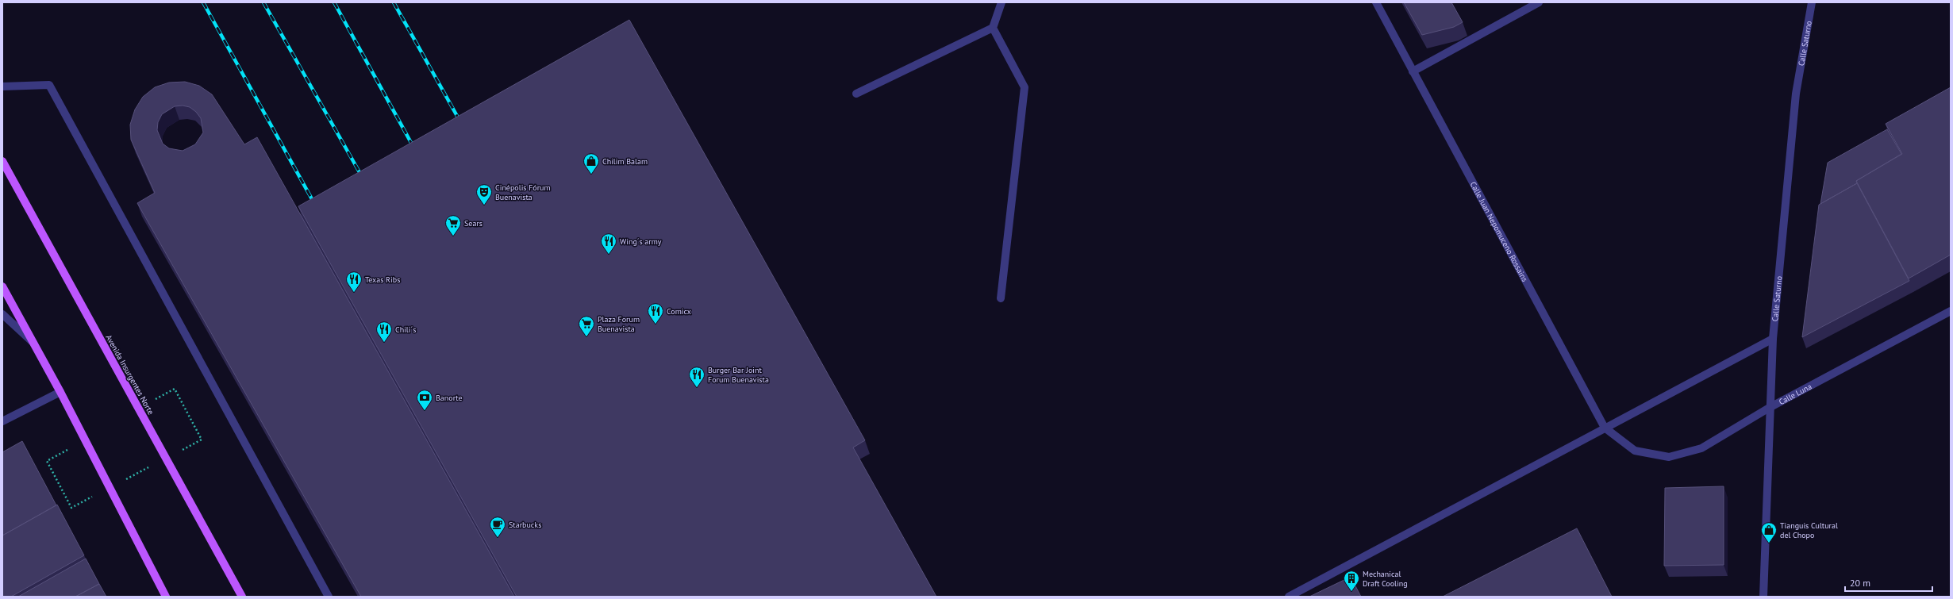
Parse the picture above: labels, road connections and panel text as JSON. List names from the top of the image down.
{
  "streets": {
    "main road": ["Avenida Insurgentes Norte"],
    "street": ["Calle Saturno", "Calle Juan Nepomuceno Rossains", "Calle Luna"]
  },
  "crossings": [
    ["Calle Saturno", "Calle Luna"],
    ["Calle Juan Nepomuceno Rossains", "Calle Luna"]
  ],
  "places": {
    "shop": ["Chilim Balam", "Tianguis Cultural del Chopo"],
    "theatre": ["Cinépolis Fórum Buenavista"],
    "supermarket": ["Sears", "Plaza Forum Buenavista"],
    "restaurant": [
      "Wing´s army",
      "Texas Ribs",
      "Comicx",
      "Chili´s",
      "Burger Bar Joint Forum Buenavista"
    ],
    "bank": ["Banorte"],
    "cafe": ["Starbucks"],
    "building": ["Mechanical Draft Cooling"]
  },
  "scale_bar": "20 m"
}
